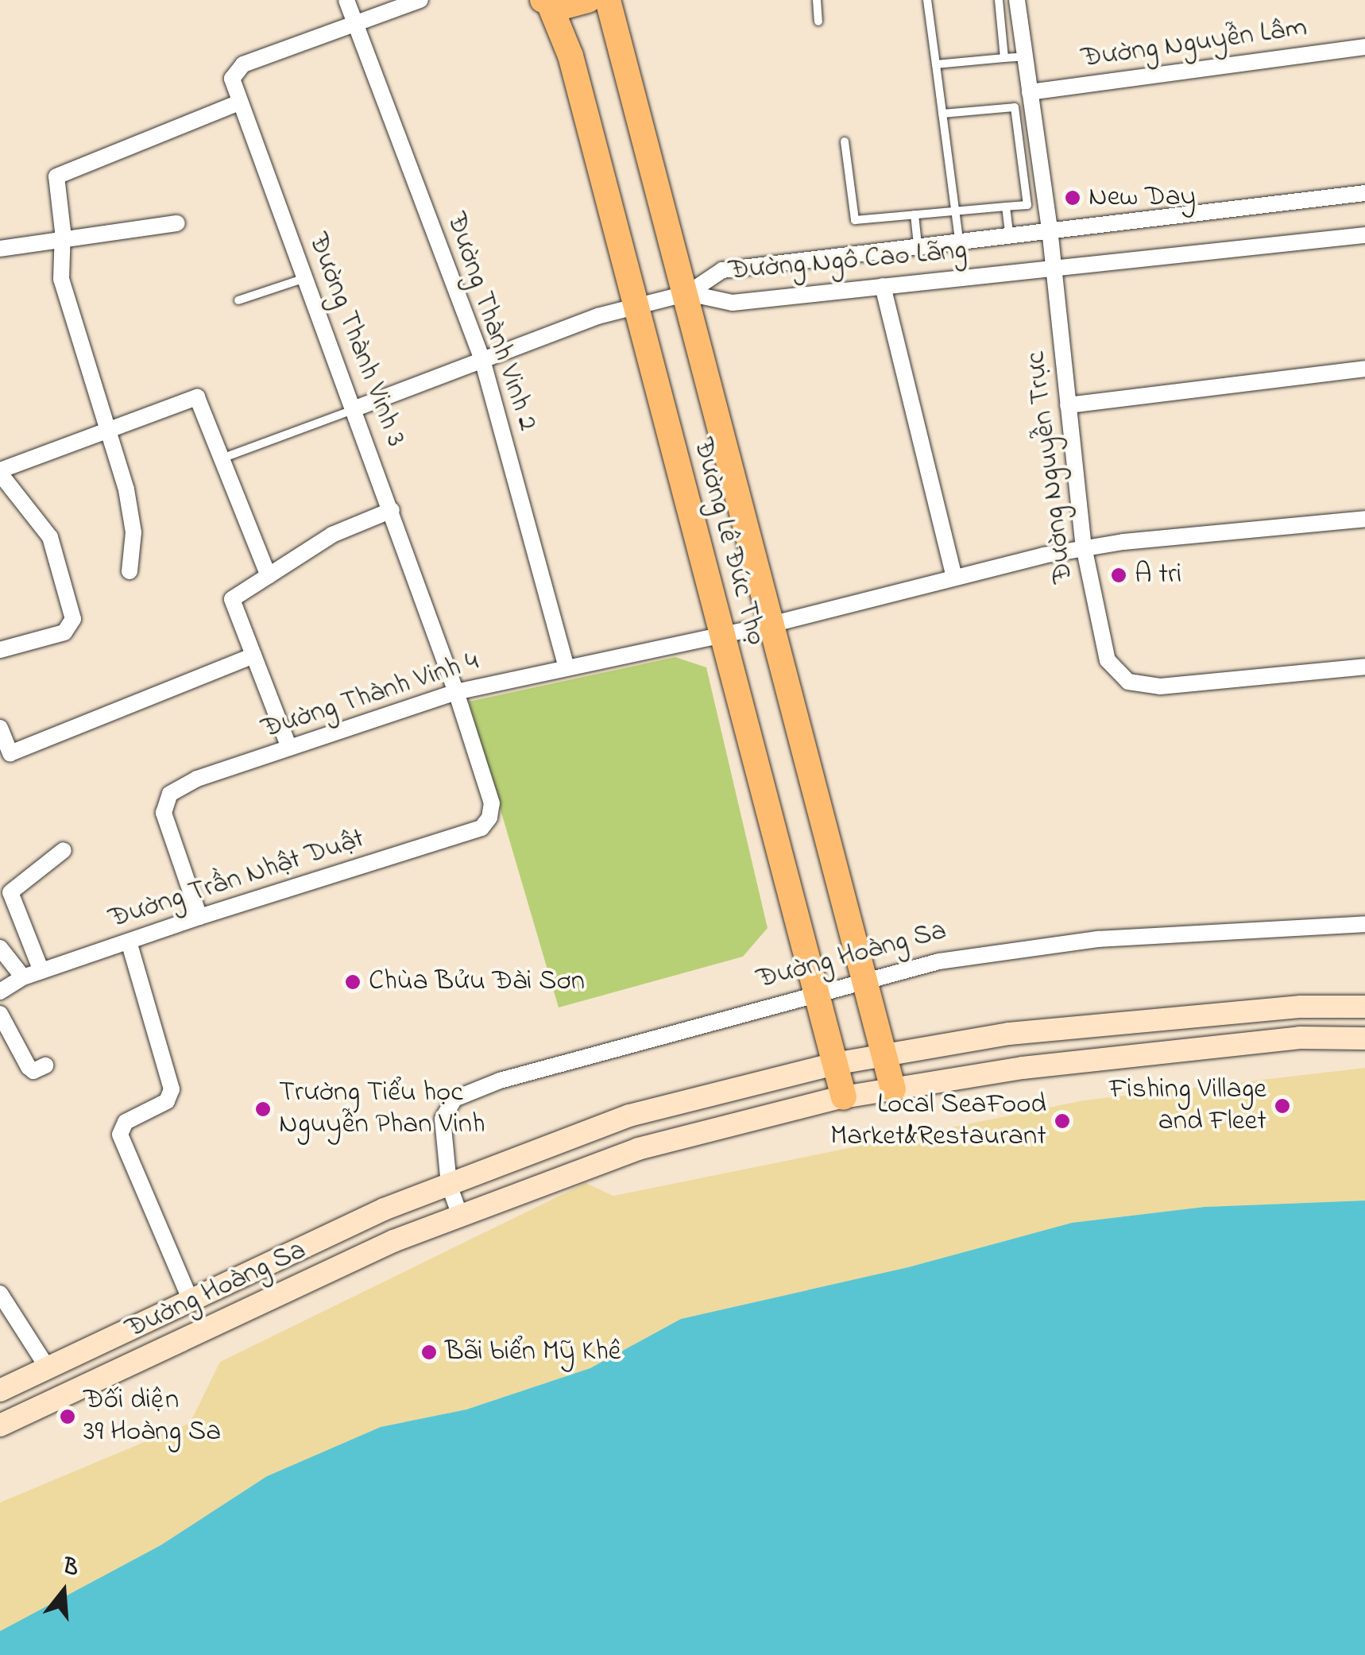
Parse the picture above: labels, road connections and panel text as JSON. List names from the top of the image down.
{
  "streets": {
    "main road": ["Đường Lê Đức Thọ", "Đường Hoàng Sa"],
    "street": [
      "Đường Nguyễn Lâm",
      "Đường Ngô Cao Lãng",
      "Đường Thành Vinh 2",
      "Đường Thành Vinh 3",
      "Đường Nguyễn Trực",
      "Đường Thành Vinh 4",
      "Đường Trần Nhật Duật"
    ]
  },
  "crossings": [
    ["Đường Nguyễn Lâm", "Đường Nguyễn Trực"],
    ["Đường Ngô Cao Lãng", "Đường Nguyễn Trực"],
    ["Đường Ngô Cao Lãng", "Đường Lê Đức Thọ"],
    ["Đường Thành Vinh 2", "Đường Thành Vinh 3"],
    ["Đường Thành Vinh 2", "Đường Thành Vinh 4"],
    ["Đường Thành Vinh 3", "Đường Thành Vinh 4"],
    ["Đường Thành Vinh 3", "Đường Trần Nhật Duật"],
    ["Đường Nguyễn Trực", "Đường Thành Vinh 4"],
    ["Đường Lê Đức Thọ", "Đường Thành Vinh 4"],
    ["Đường Lê Đức Thọ", "Đường Hoàng Sa"],
    ["Đường Thành Vinh 4", "Đường Trần Nhật Duật"]
  ],
  "places": [
    "New Day",
    "A tri",
    "Chùa Bửu Đài Sơn",
    "Fishing Village and Fleet",
    "Trường Tiểu học Nguyễn Phan Vinh",
    "Local SeaFood Market&Restaurant",
    "Bãi biển Mỹ Khê",
    "Đối diện 39 Hoàng Sa"
  ],
  "north": "top"
}
